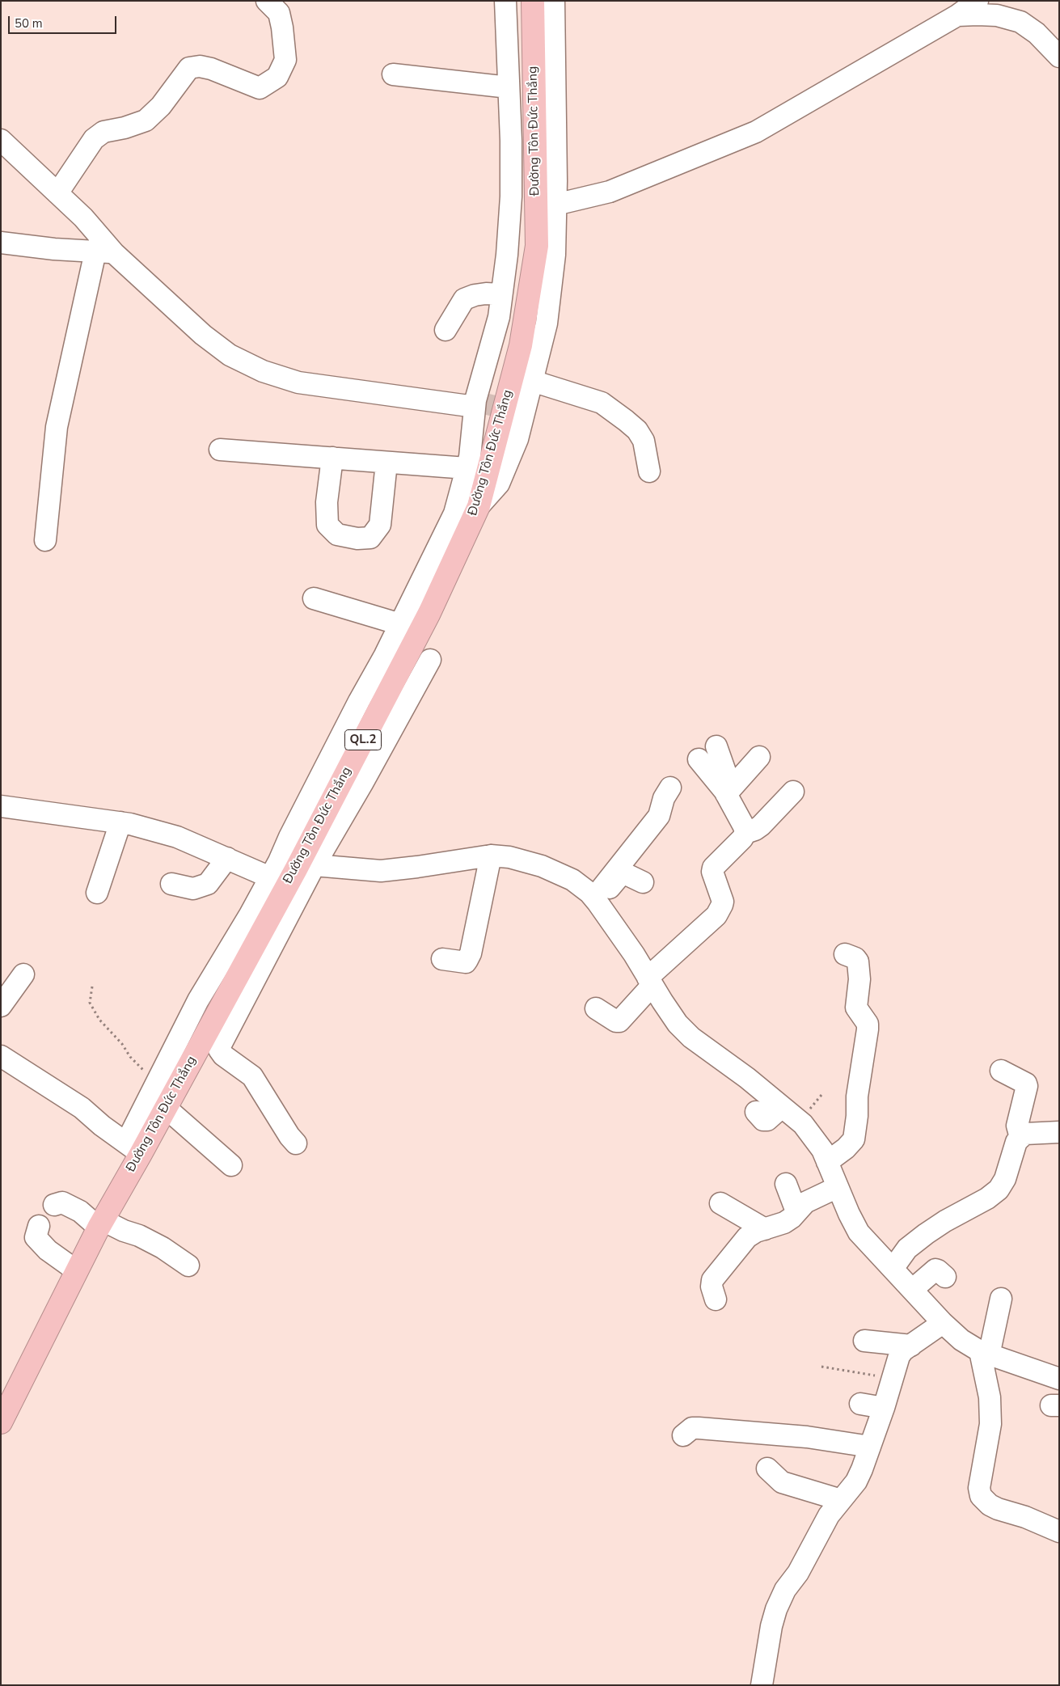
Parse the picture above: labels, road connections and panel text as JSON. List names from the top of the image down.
{
  "streets": {
    "highway": ["Đường Tôn Đức Thắng", "QL.2"]
  },
  "scale_bar": "50 m"
}
